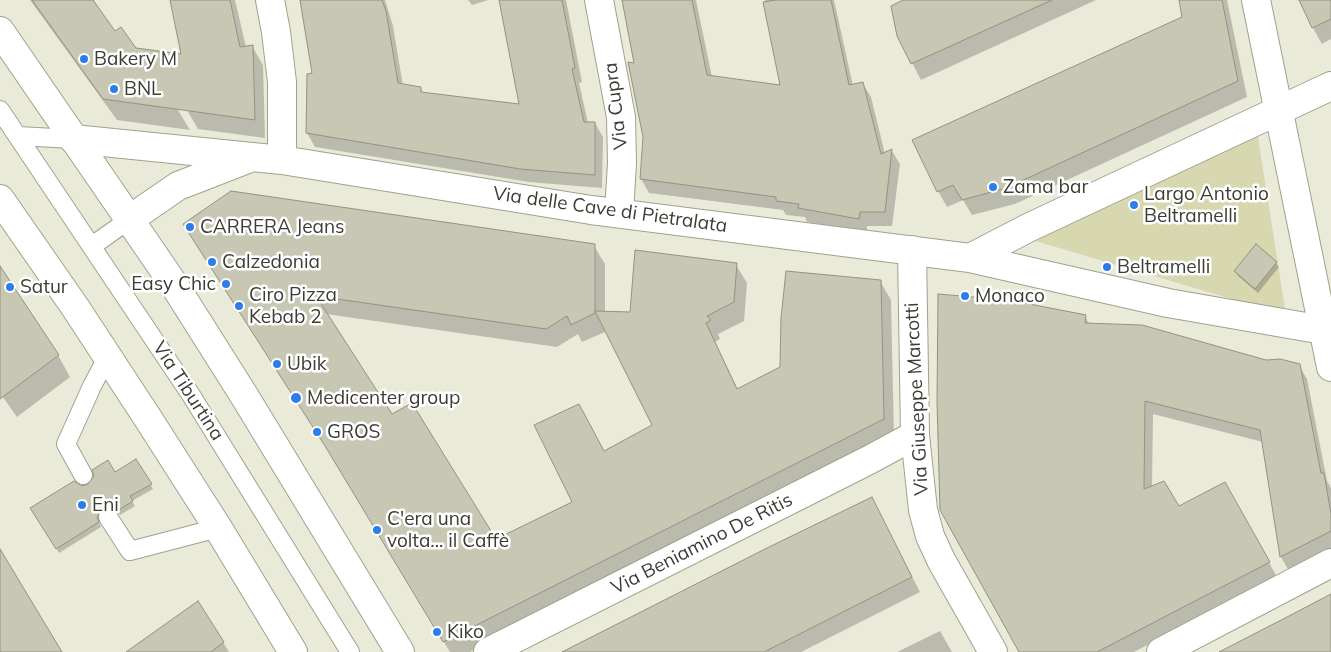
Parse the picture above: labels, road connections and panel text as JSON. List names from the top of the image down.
{
  "streets": {
    "street": [
      "Via Cupra",
      "Via delle Cave di Pietralata",
      "Via Giuseppe Marcotti",
      "Via Beniamino De Ritis"
    ],
    "lane": ["Via Tiburtina"]
  },
  "crossings": [
    ["Via Cupra", "Via delle Cave di Pietralata"],
    ["Via delle Cave di Pietralata", "Via Giuseppe Marcotti"],
    ["Via Giuseppe Marcotti", "Via Beniamino De Ritis"]
  ],
  "places": [
    "Bakery M",
    "BNL",
    "Zama bar",
    "Largo Antonio Beltramelli",
    "CARRERA Jeans",
    "Calzedonia",
    "Beltramelli",
    "Easy Chic",
    "Satur",
    "Monaco",
    "Ciro Pizza Kebab 2",
    "Ubik",
    "Medicenter group",
    "GROS",
    "Eni",
    "C'era una volta... il Caffè",
    "Kiko"
  ]
}
